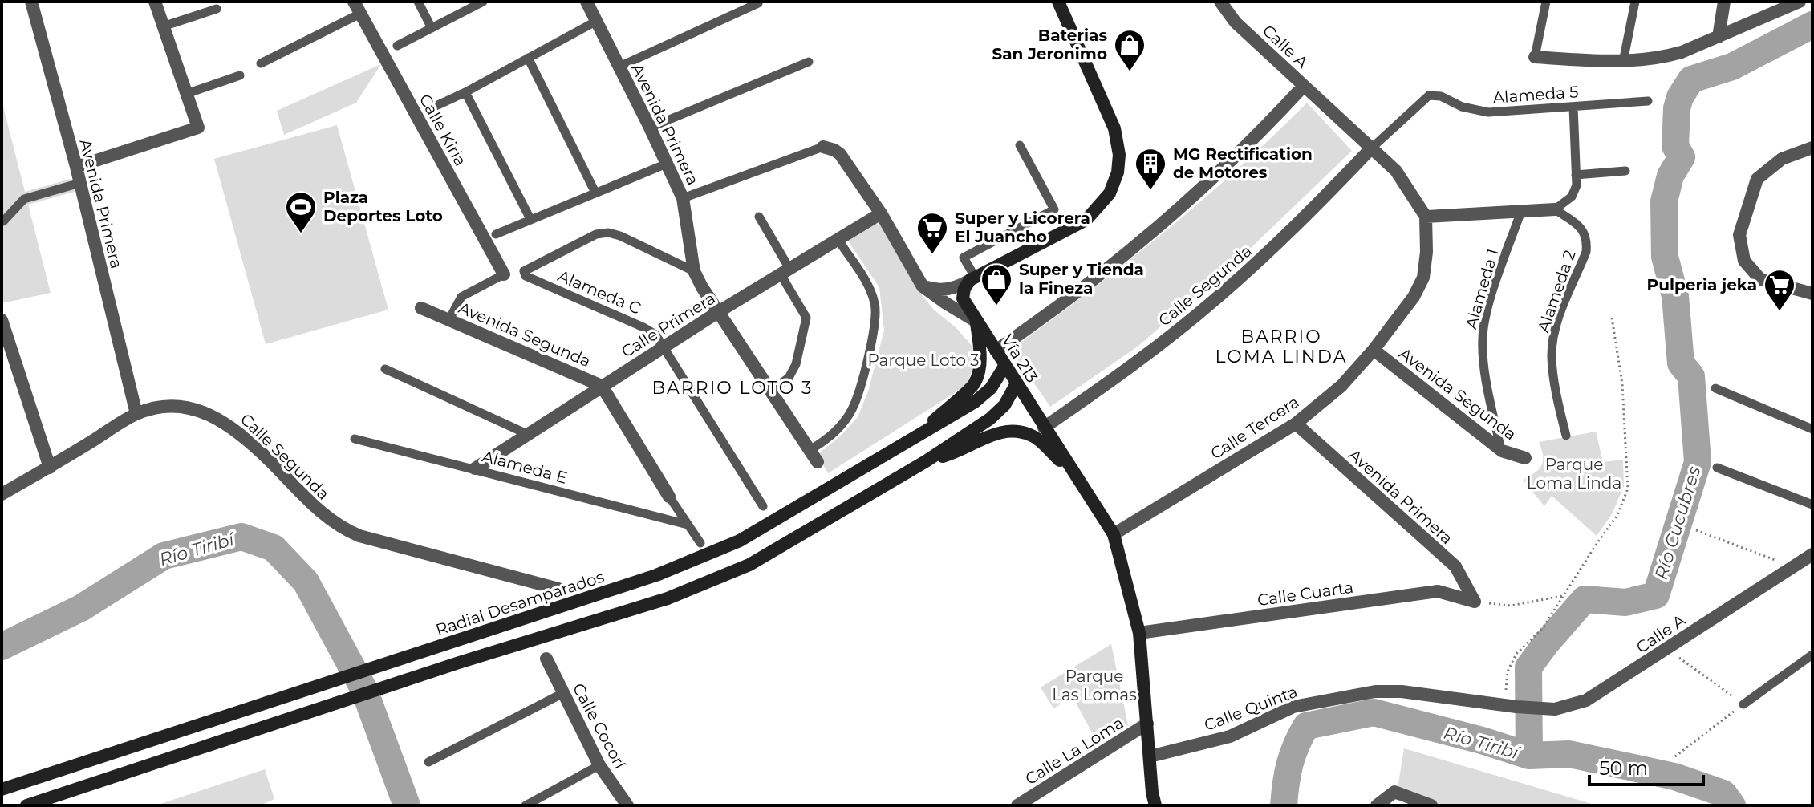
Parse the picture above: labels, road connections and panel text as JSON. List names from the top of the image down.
{
  "streets": {
    "main road": ["Vía 213", "Radial Desamparados"],
    "street": [
      "Calle A",
      "Avenida Primera",
      "Calle Kiria",
      "Calle Segunda",
      "Calle Primera",
      "Avenida Segunda",
      "Calle Tercera",
      "Calle Cuarta",
      "Calle Quinta",
      "Calle Cocorí",
      "Calle La Loma"
    ],
    "lane": [
      "Alameda 5",
      "Alameda 1",
      "Alameda 2",
      "Alameda C",
      "Alameda E"
    ]
  },
  "crossings": [
    ["Calle A", "Alameda 5"],
    ["Calle A", "Calle Segunda"],
    ["Calle A", "Calle Tercera"],
    ["Calle A", "Calle Quinta"],
    ["Alameda 5", "Calle Segunda"],
    ["Avenida Primera", "Calle Segunda"],
    ["Avenida Primera", "Alameda C"],
    ["Avenida Primera", "Calle Primera"],
    ["Avenida Primera", "Calle Tercera"],
    ["Avenida Primera", "Calle Cuarta"],
    ["Calle Segunda", "Vía 213"],
    ["Alameda 1", "Avenida Segunda"],
    ["Alameda C", "Calle Primera"],
    ["Calle Primera", "Avenida Segunda"],
    ["Calle Primera", "Alameda E"],
    ["Avenida Segunda", "Calle Tercera"],
    ["Vía 213", "Calle Tercera"],
    ["Vía 213", "Calle Cuarta"],
    ["Vía 213", "Radial Desamparados"],
    ["Vía 213", "Calle Quinta"],
    ["Vía 213", "Calle La Loma"]
  ],
  "districts": ["BARRIO LOMA LINDA", "BARRIO LOTO 3"],
  "water": ["Río Cucubres", "Río Tiribí"],
  "parks": ["Parque Loto 3", "Parque Loma Linda", "Parque Las Lomas"],
  "places": {
    "shop": ["Baterias San Jeronimo", "Super y Tienda la Fineza"],
    "building": ["MG Rectification de Motores"],
    "sports": ["Plaza Deportes Loto"],
    "supermarket": ["Super y Licorera El Juancho", "Pulperia jeka"]
  },
  "scale_bar": "50 m"
}
